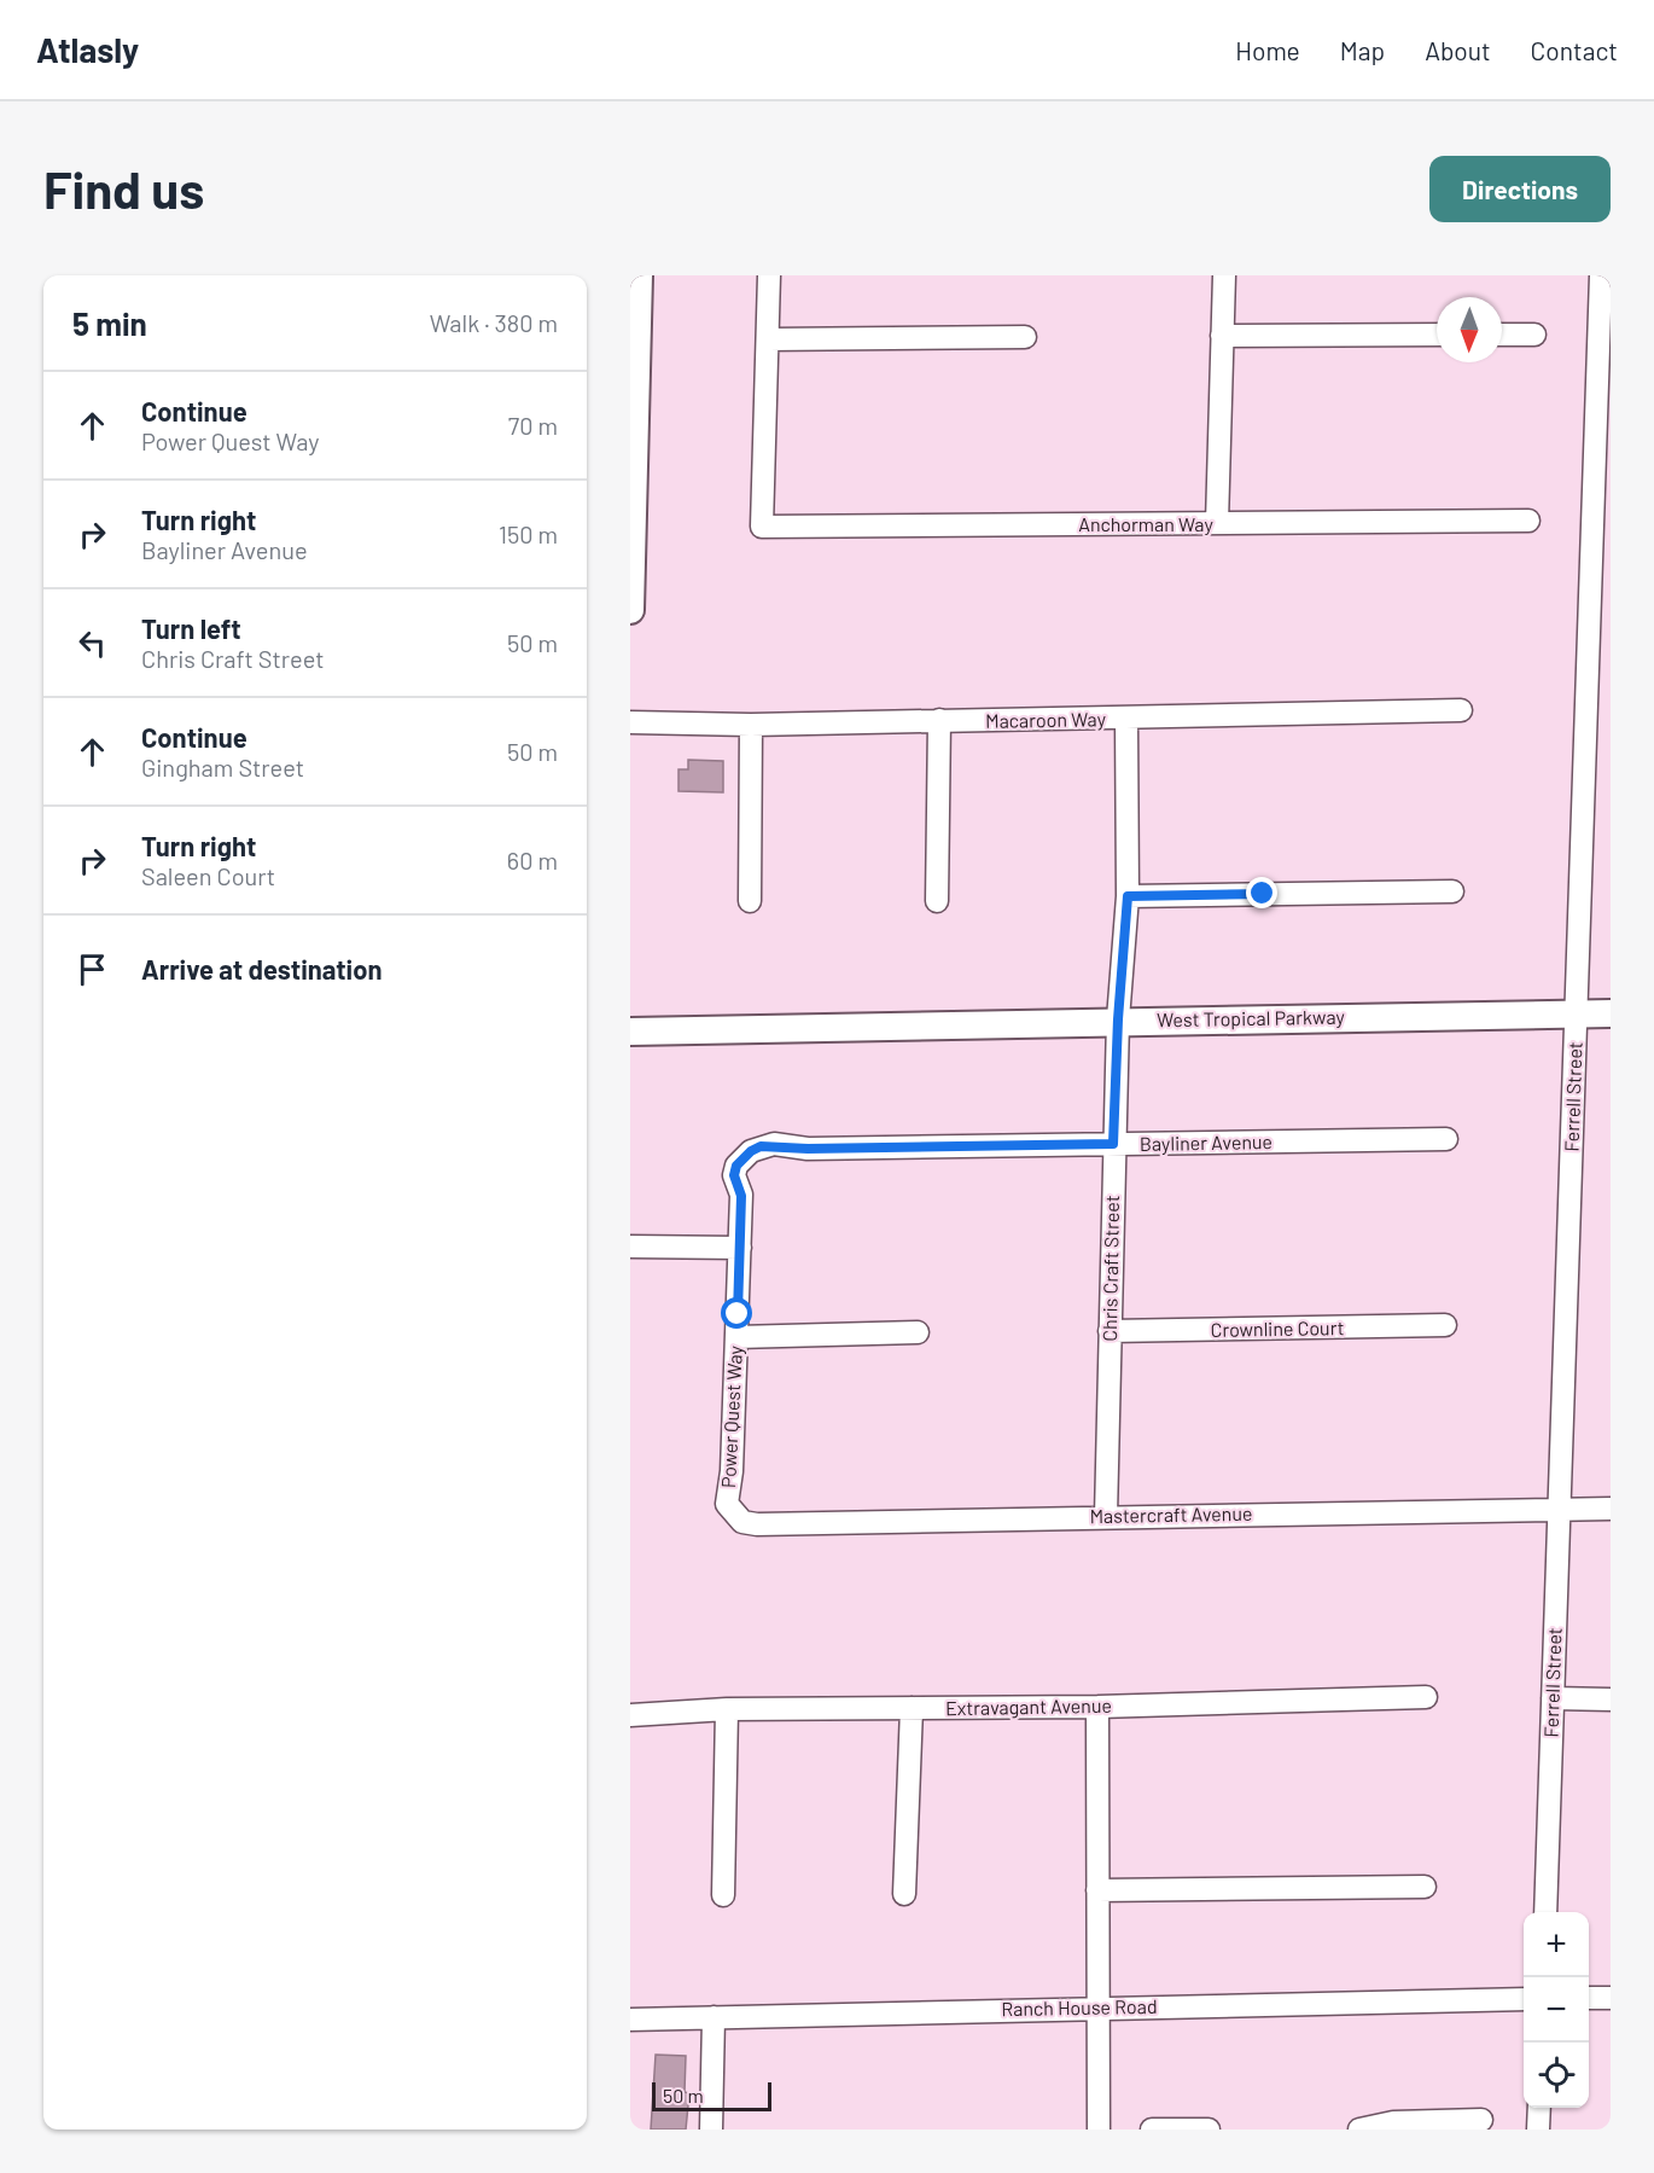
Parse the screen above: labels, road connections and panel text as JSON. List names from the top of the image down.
{
  "streets": {
    "main road": ["West Tropical Parkway"],
    "street": [
      "Anchorman Way",
      "Macaroon Way",
      "Ferrell Street",
      "Bayliner Avenue",
      "Chris Craft Street",
      "Crownline Court",
      "Power Quest Way",
      "Mastercraft Avenue",
      "Extravagant Avenue",
      "Ranch House Road"
    ]
  },
  "crossings": [
    ["Macaroon Way", "Chris Craft Street"],
    ["West Tropical Parkway", "Ferrell Street"],
    ["West Tropical Parkway", "Chris Craft Street"],
    ["Ferrell Street", "Mastercraft Avenue"],
    ["Bayliner Avenue", "Chris Craft Street"],
    ["Bayliner Avenue", "Power Quest Way"],
    ["Chris Craft Street", "Crownline Court"],
    ["Chris Craft Street", "Mastercraft Avenue"],
    ["Power Quest Way", "Mastercraft Avenue"]
  ],
  "scale_bar": "50 m",
  "north": "bottom",
  "page": {
    "header": "Atlasly",
    "nav": [
      "Home",
      "Map",
      "About",
      "Contact"
    ],
    "buttons": "Directions",
    "title": "Find us",
    "heading": ["5 min", "Walk · 380 m"],
    "list": [
      ["Continue", "Power Quest Way", "70 m"],
      ["Turn right", "Bayliner Avenue", "150 m"],
      ["Turn left", "Chris Craft Street", "50 m"],
      ["Continue", "Gingham Street", "50 m"],
      ["Turn right", "Saleen Court", "60 m"],
      "Arrive at destination"
    ],
    "map_buttons": ["+", "−"],
    "scale": "50 m"
  }
}
